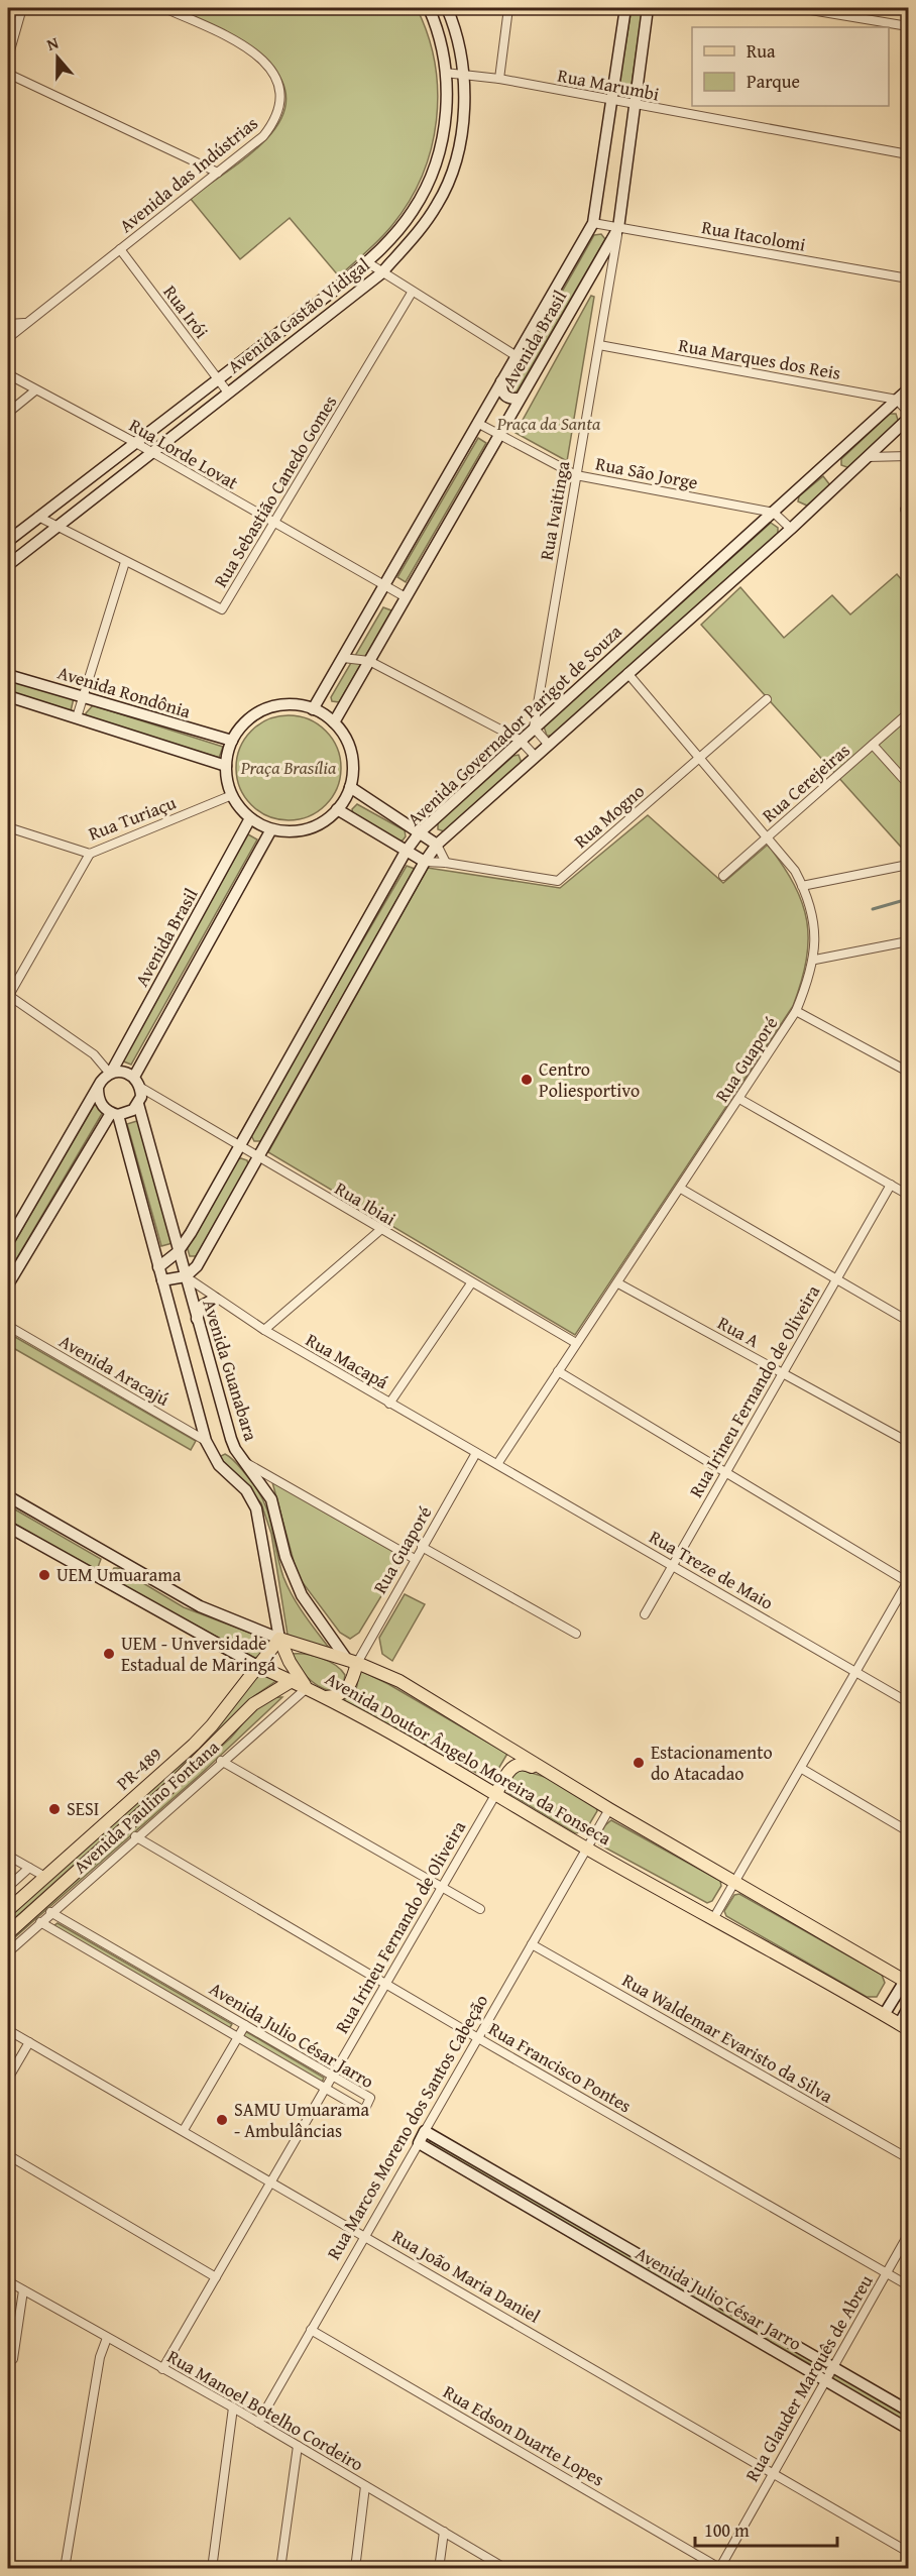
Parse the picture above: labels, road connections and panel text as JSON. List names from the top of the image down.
{
  "streets": {
    "main road": ["Avenida Doutor Ângelo Moreira da Fonseca", "PR-489"],
    "street": [
      "Rua Marumbi",
      "Avenida das Indústrias",
      "Rua Itacolomi",
      "Rua Irói",
      "Avenida Gastão Vidigal",
      "Avenida Brasil",
      "Rua Marques dos Reis",
      "Rua Lorde Lovat",
      "Rua São Jorge",
      "Rua Sebastião Canedo Gomes",
      "Rua Ivaitinga",
      "Avenida Rondônia",
      "Avenida Governador Parigot de Souza",
      "Rua Cerejeiras",
      "Rua Mogno",
      "Rua Turiaçu",
      "Rua Guaporé",
      "Rua Ibiai",
      "Rua A",
      "Rua Macapá",
      "Avenida Aracajú",
      "Avenida Guanabara",
      "Rua Irineu Fernando de Oliveira",
      "Rua Treze de Maio",
      "Avenida Paulino Fontana",
      "Avenida Julio César Jarro",
      "Rua Waldemar Evaristo da Silva",
      "Rua Francisco Pontes",
      "Rua Marcos Moreno dos Santos Cabeção",
      "Rua João Maria Daniel",
      "Rua Glauder Marquês de Abreu",
      "Rua Manoel Botelho Cordeiro",
      "Rua Edson Duarte Lopes"
    ]
  },
  "crossings": [
    ["Rua Marumbi", "Avenida Gastão Vidigal"],
    ["Rua Marumbi", "Avenida Brasil"],
    ["Avenida das Indústrias", "Rua Irói"],
    ["Rua Itacolomi", "Avenida Brasil"],
    ["Rua Itacolomi", "Rua Ivaitinga"],
    ["Rua Irói", "Avenida Gastão Vidigal"],
    ["Avenida Gastão Vidigal", "Rua Lorde Lovat"],
    ["Avenida Gastão Vidigal", "Rua Sebastião Canedo Gomes"],
    ["Avenida Brasil", "Rua Lorde Lovat"],
    ["Avenida Brasil", "Rua São Jorge"],
    ["Avenida Brasil", "Rua Ivaitinga"],
    ["Avenida Brasil", "Avenida Rondônia"],
    ["Avenida Brasil", "Rua Turiaçu"],
    ["Avenida Brasil", "Rua Ibiai"],
    ["Avenida Brasil", "Avenida Guanabara"],
    ["Rua Marques dos Reis", "Rua Ivaitinga"],
    ["Rua Marques dos Reis", "Avenida Governador Parigot de Souza"],
    ["Rua Lorde Lovat", "Rua Sebastião Canedo Gomes"],
    ["Rua São Jorge", "Rua Ivaitinga"],
    ["Rua São Jorge", "Avenida Governador Parigot de Souza"],
    ["Rua Ivaitinga", "Avenida Governador Parigot de Souza"],
    ["Avenida Rondônia", "Rua Turiaçu"],
    ["Avenida Governador Parigot de Souza", "Rua Mogno"],
    ["Avenida Governador Parigot de Souza", "Rua Guaporé"],
    ["Avenida Governador Parigot de Souza", "Rua Ibiai"],
    ["Avenida Governador Parigot de Souza", "Rua Macapá"],
    ["Avenida Governador Parigot de Souza", "Avenida Guanabara"],
    ["Rua Cerejeiras", "Rua Guaporé"],
    ["Rua Mogno", "Rua Guaporé"],
    ["Rua Guaporé", "Rua Ibiai"],
    ["Rua Guaporé", "Rua A"],
    ["Rua Guaporé", "Rua Macapá"],
    ["Rua Guaporé", "Avenida Guanabara"],
    ["Rua Guaporé", "Rua Treze de Maio"],
    ["Rua Guaporé", "Avenida Doutor Ângelo Moreira da Fonseca"],
    ["Rua Ibiai", "Avenida Guanabara"],
    ["Rua A", "Rua Irineu Fernando de Oliveira"],
    ["Rua Macapá", "Avenida Guanabara"],
    ["Rua Macapá", "Rua Treze de Maio"],
    ["Avenida Guanabara", "Avenida Doutor Ângelo Moreira da Fonseca"],
    ["Rua Irineu Fernando de Oliveira", "Rua Treze de Maio"],
    ["Rua Irineu Fernando de Oliveira", "Avenida Doutor Ângelo Moreira da Fonseca"],
    ["Rua Irineu Fernando de Oliveira", "Avenida Julio César Jarro"],
    ["Rua Irineu Fernando de Oliveira", "Rua Francisco Pontes"],
    ["Avenida Doutor Ângelo Moreira da Fonseca", "PR-489"],
    ["Avenida Doutor Ângelo Moreira da Fonseca", "Avenida Paulino Fontana"],
    ["Avenida Doutor Ângelo Moreira da Fonseca", "Rua Marcos Moreno dos Santos Cabeção"],
    ["Avenida Paulino Fontana", "Avenida Julio César Jarro"],
    ["Avenida Paulino Fontana", "Rua Francisco Pontes"],
    ["Avenida Julio César Jarro", "Rua Marcos Moreno dos Santos Cabeção"],
    ["Avenida Julio César Jarro", "Rua Glauder Marquês de Abreu"],
    ["Rua Waldemar Evaristo da Silva", "Rua Marcos Moreno dos Santos Cabeção"],
    ["Rua Francisco Pontes", "Rua Marcos Moreno dos Santos Cabeção"],
    ["Rua Francisco Pontes", "Rua Glauder Marquês de Abreu"],
    ["Rua Marcos Moreno dos Santos Cabeção", "Rua João Maria Daniel"],
    ["Rua Marcos Moreno dos Santos Cabeção", "Rua Manoel Botelho Cordeiro"],
    ["Rua Marcos Moreno dos Santos Cabeção", "Rua Edson Duarte Lopes"],
    ["Rua João Maria Daniel", "Rua Glauder Marquês de Abreu"],
    ["Rua Glauder Marquês de Abreu", "Rua Edson Duarte Lopes"]
  ],
  "parks": ["Praça da Santa", "Praça Brasília"],
  "places": [
    "Centro Poliesportivo",
    "UEM Umuarama",
    "UEM - Unversidade Estadual de Maringá",
    "Estacionamento do Atacadao",
    "SESI",
    "SAMU Umuarama - Ambulâncias"
  ],
  "legend": ["Rua", "Parque"],
  "scale_bar": "100 m",
  "north": "top"
}
